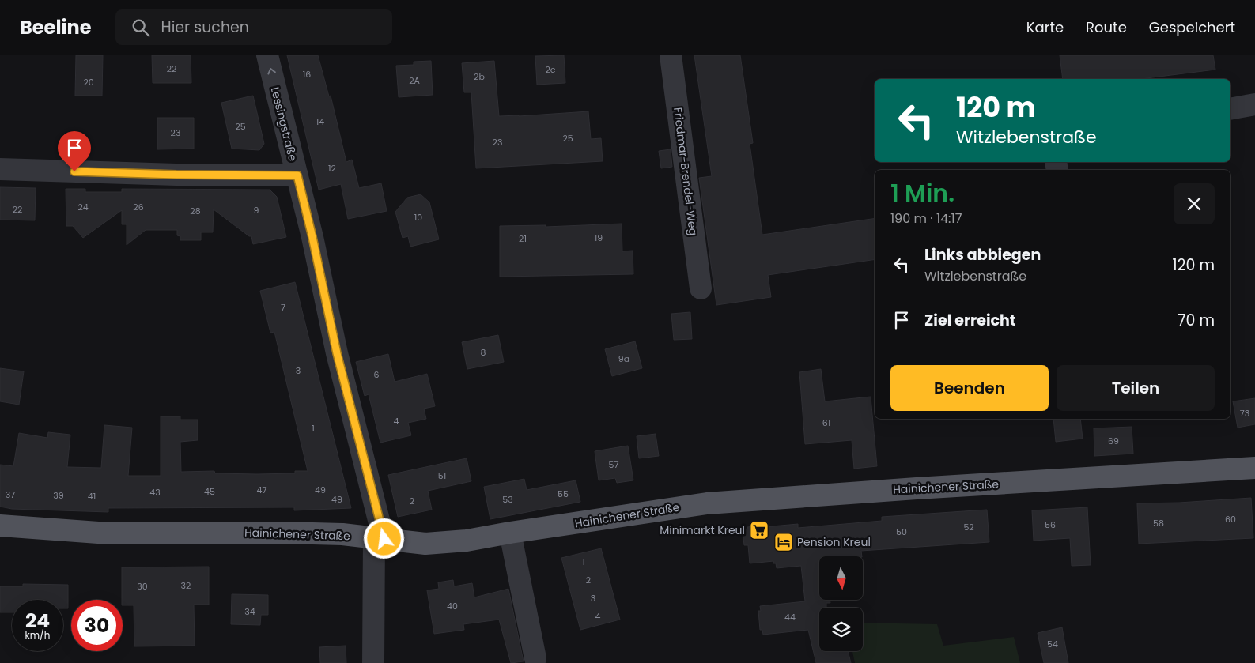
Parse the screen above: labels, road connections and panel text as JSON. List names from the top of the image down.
{
  "streets": {
    "main road": ["Hainichener Straße"],
    "street": ["Lessingstraße", "Friedmar-Brendel-Weg"]
  },
  "crossings": [
    ["Lessingstraße", "Hainichener Straße"]
  ],
  "places": {
    "supermarket": ["Minimarkt Kreul"],
    "hotel": ["Pension Kreul"]
  },
  "house_numbers": [
    "22",
    "2c",
    "16",
    "2b",
    "2A",
    "20",
    "14",
    "25",
    "23",
    "25",
    "23",
    "12",
    "24",
    "26",
    "22",
    "9",
    "28",
    "10",
    "19",
    "21",
    "7",
    "8",
    "9a",
    "3",
    "6",
    "73",
    "4",
    "61",
    "1",
    "69",
    "57",
    "51",
    "47",
    "49",
    "45",
    "43",
    "55",
    "37",
    "39",
    "41",
    "49",
    "53",
    "2",
    "60",
    "58",
    "56",
    "52",
    "50",
    "1",
    "2",
    "32",
    "30",
    "3",
    "40",
    "34",
    "4",
    "44",
    "54"
  ],
  "north": "bottom",
  "page": {
    "header": "Beeline",
    "search": "Hier suchen",
    "nav": ["Karte", "Route", "Gespeichert"],
    "turn": ["120 m", "Witzlebenstraße"],
    "heading": ["1 Min.", "190 m · 14:17"],
    "list": [
      {
        "name": "Links abbiegen",
        "note": "Witzlebenstraße",
        "value": "120 m"
      },
      {
        "name": "Ziel erreicht",
        "value": "70 m"
      }
    ],
    "buttons": ["Beenden", "Teilen"],
    "speed": "24 km/h",
    "limit": "30"
  }
}
